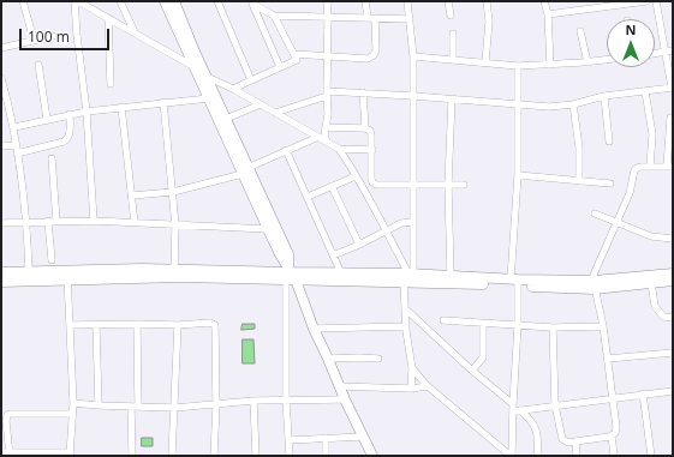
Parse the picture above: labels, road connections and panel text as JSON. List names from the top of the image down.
{
  "scale_bar": "100 m",
  "north": "top"
}
